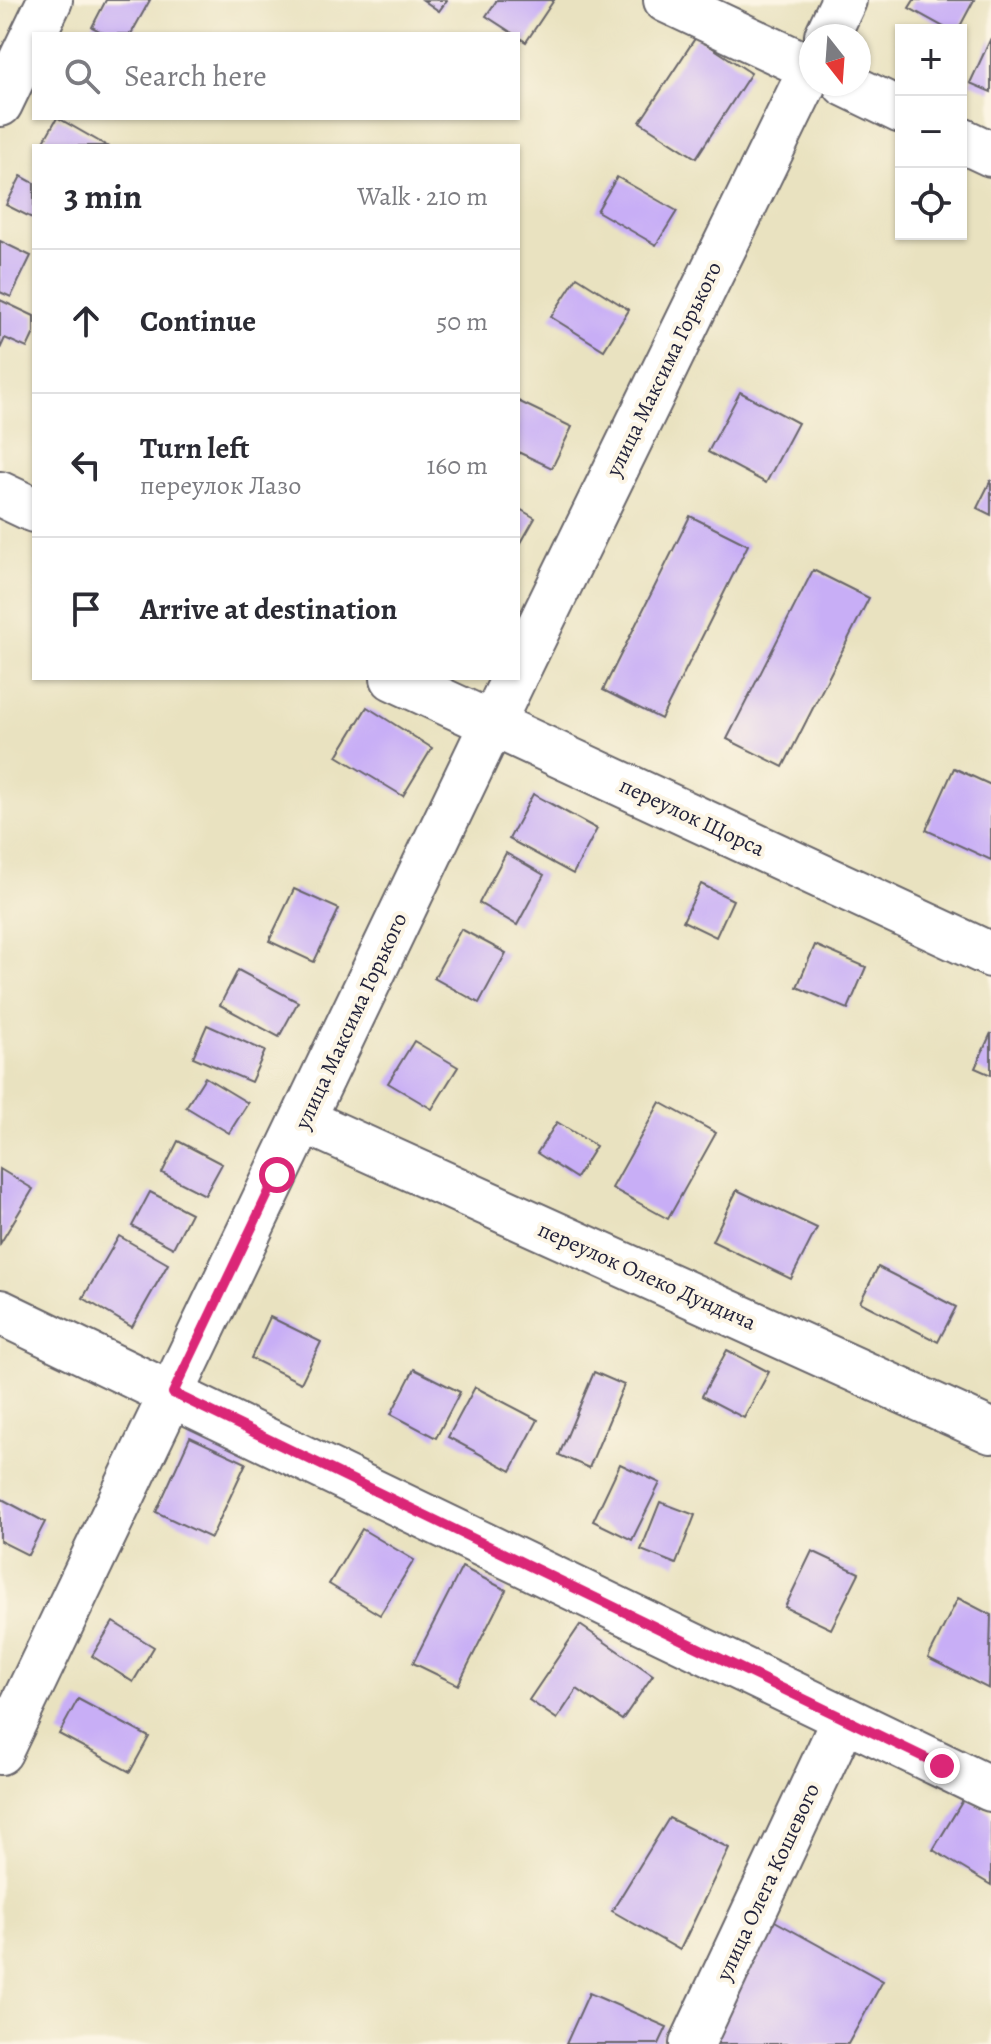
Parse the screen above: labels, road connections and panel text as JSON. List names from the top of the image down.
{
  "streets": {
    "street": [
      "улица Максима Горького",
      "переулок Щорса",
      "переулок Олеко Дундича",
      "улица Олега Кошевого"
    ]
  },
  "crossings": [
    ["улица Максима Горького", "переулок Щорса"],
    ["улица Максима Горького", "переулок Олеко Дундича"]
  ],
  "north": "bottom",
  "page": {
    "map_buttons": ["+", "−"],
    "search": "Search here",
    "heading": ["3 min", "Walk · 210 m"],
    "list": [
      ["Continue", "50 m"],
      ["Turn left", "переулок Лазо", "160 m"],
      "Arrive at destination"
    ]
  }
}
